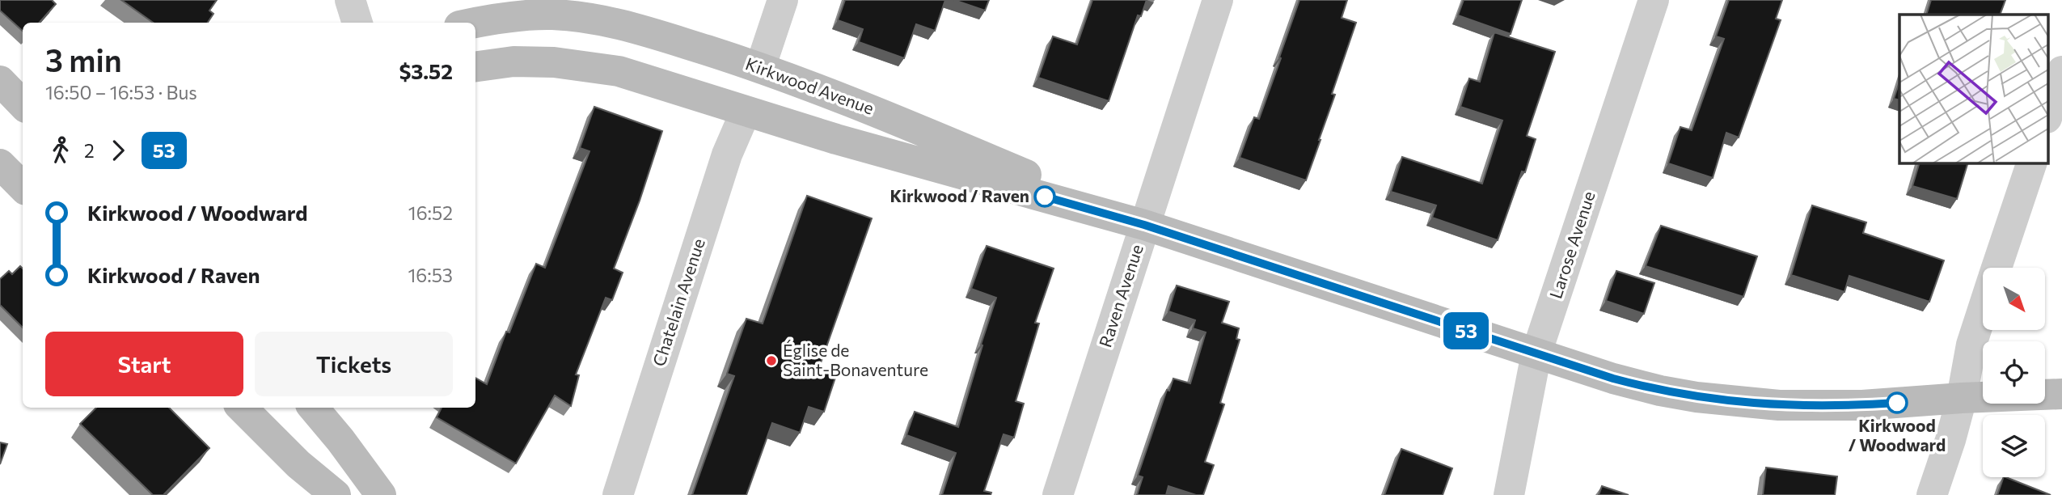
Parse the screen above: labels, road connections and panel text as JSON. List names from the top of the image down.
{
  "streets": {
    "main road": ["Kirkwood Avenue"],
    "street": ["Larose Avenue", "Raven Avenue", "Chatelain Avenue"]
  },
  "crossings": [
    ["Kirkwood Avenue", "Larose Avenue"],
    ["Kirkwood Avenue", "Raven Avenue"],
    ["Kirkwood Avenue", "Chatelain Avenue"]
  ],
  "places": ["Kirkwood / Raven", "Église de Saint-Bonaventure", "Kirkwood / Woodward"],
  "lines": ["bus line 53"],
  "north": "bottom right",
  "page": {
    "on_map": "53",
    "heading": ["3 min", "16:50 – 16:53 · Bus", "$3.52"],
    "legs": ["2", "53"],
    "list": [
      {
        "name": "Kirkwood / Woodward",
        "value": "16:52"
      },
      {
        "name": "Kirkwood / Raven",
        "value": "16:53"
      }
    ],
    "buttons": ["Start", "Tickets"]
  }
}
